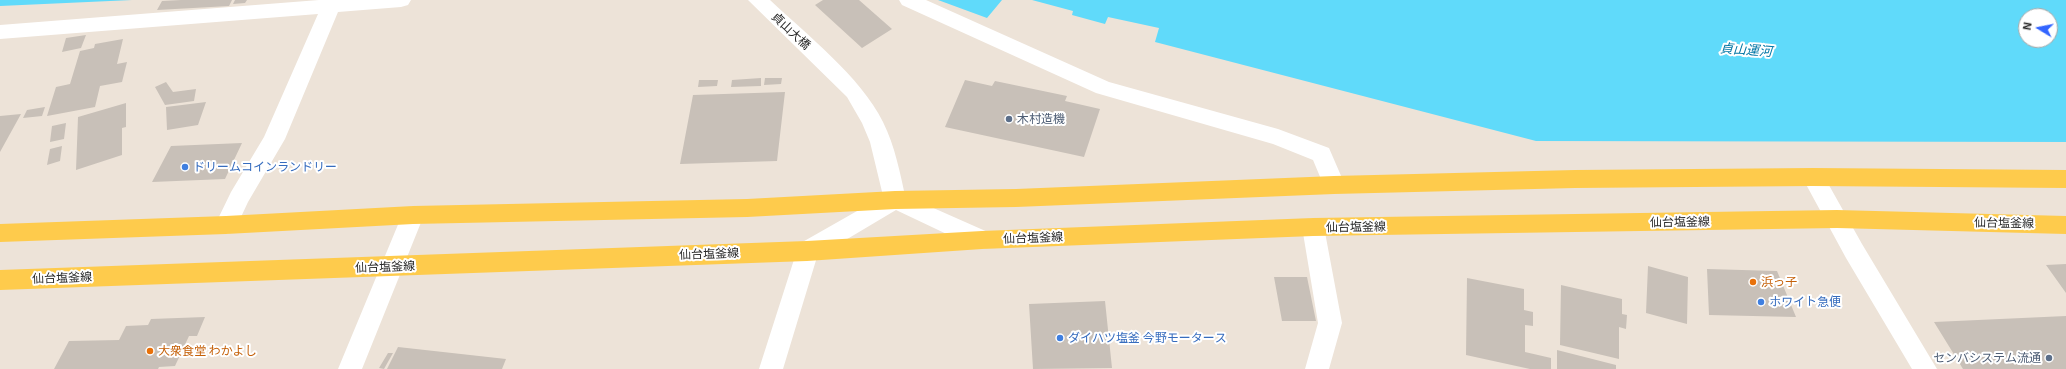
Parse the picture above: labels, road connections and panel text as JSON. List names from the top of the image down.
{
  "streets": {
    "main road": ["仙台塩釜線"],
    "street": ["貞山大橋"]
  },
  "water": ["貞山運河"],
  "places": [
    "木村造機",
    "ドリームコインランドリー",
    "浜っ子",
    "ホワイト急便",
    "ダイハツ塩釜 今野モータース",
    "大衆食堂 わかよし",
    "センバシステム流通"
  ],
  "north": "left"
}
